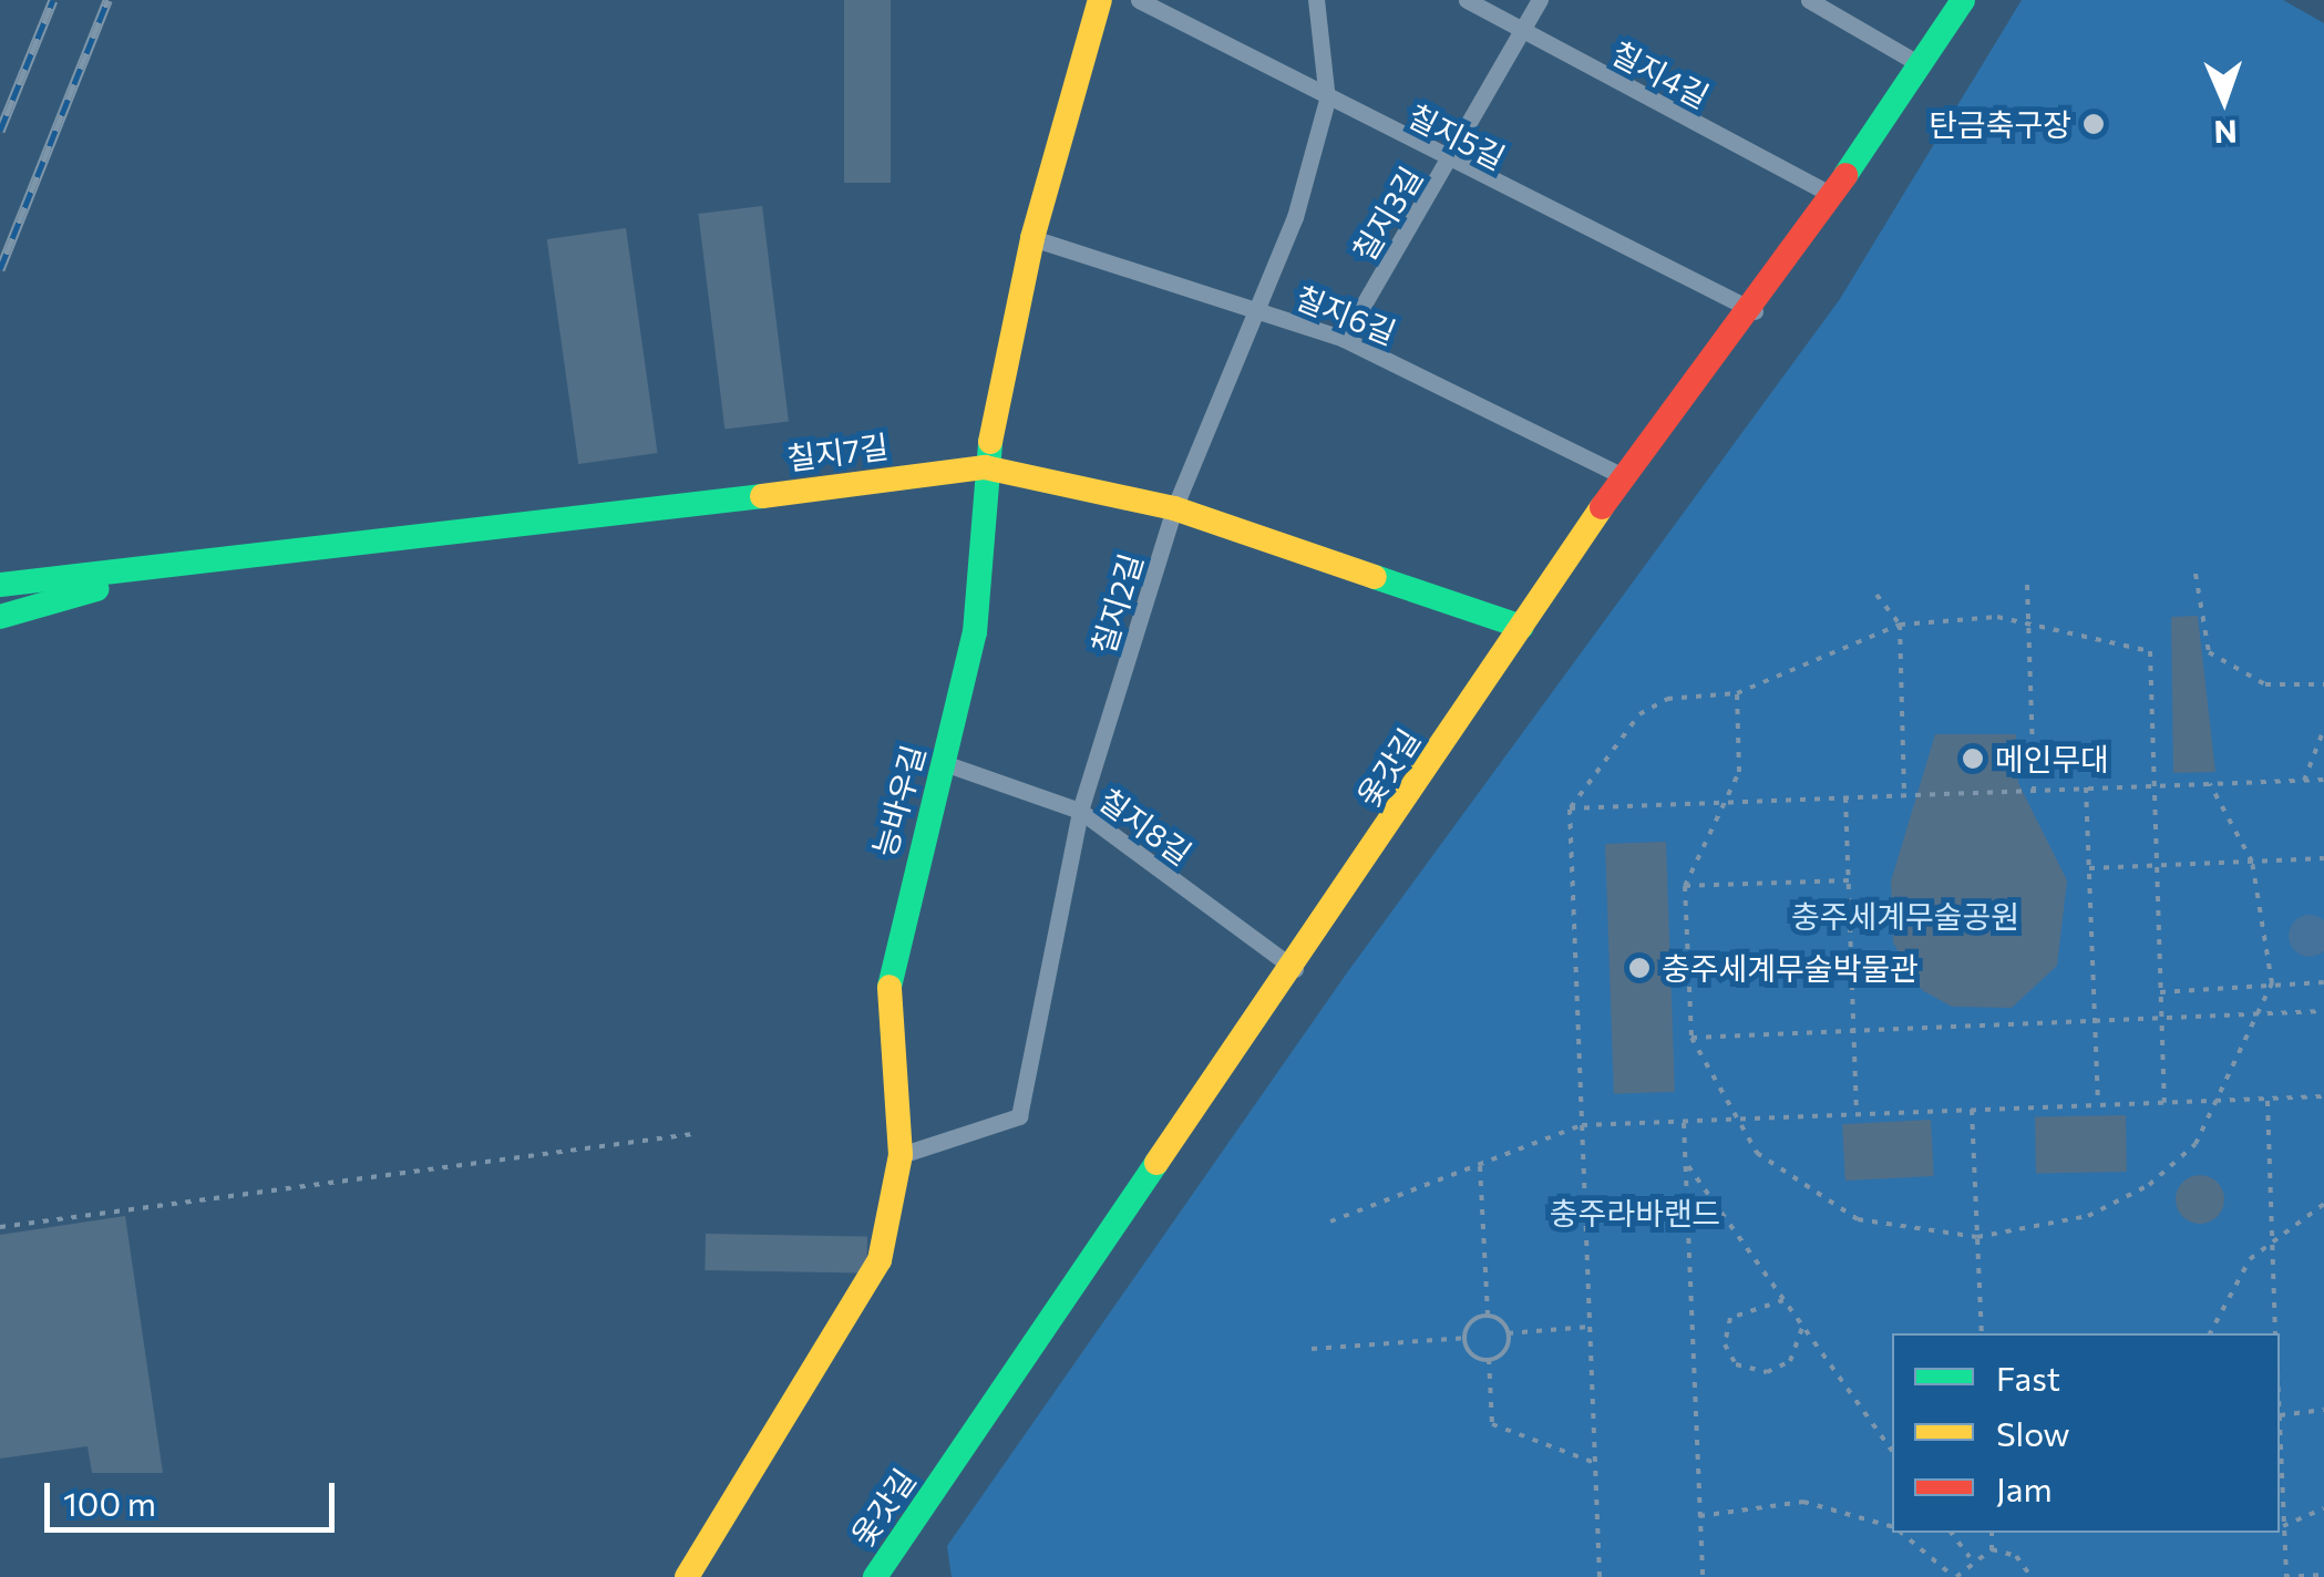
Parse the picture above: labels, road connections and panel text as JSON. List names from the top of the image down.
{
  "streets": {
    "street": [
      "칠지4길",
      "칠지5길",
      "칠지3길",
      "칠지6길",
      "칠지7길",
      "칠지2길",
      "옻갓길",
      "능바우길",
      "칠지8길"
    ]
  },
  "crossings": [
    ["칠지4길", "칠지3길"],
    ["칠지4길", "옻갓길"],
    ["칠지5길", "칠지3길"],
    ["칠지5길", "칠지2길"],
    ["칠지5길", "옻갓길"],
    ["칠지3길", "칠지6길"],
    ["칠지6길", "칠지2길"],
    ["칠지6길", "옻갓길"],
    ["칠지6길", "능바우길"],
    ["칠지7길", "칠지2길"],
    ["칠지7길", "옻갓길"],
    ["칠지7길", "능바우길"],
    ["칠지2길", "능바우길"],
    ["칠지2길", "칠지8길"],
    ["옻갓길", "칠지8길"],
    ["능바우길", "칠지8길"]
  ],
  "parks": ["충주세계무술공원", "충주라바랜드"],
  "places": ["탄금축구장", "메인무대", "충주세계무술박물관"],
  "legend": ["Fast", "Slow", "Jam"],
  "scale_bar": "100 m",
  "north": "bottom"
}
